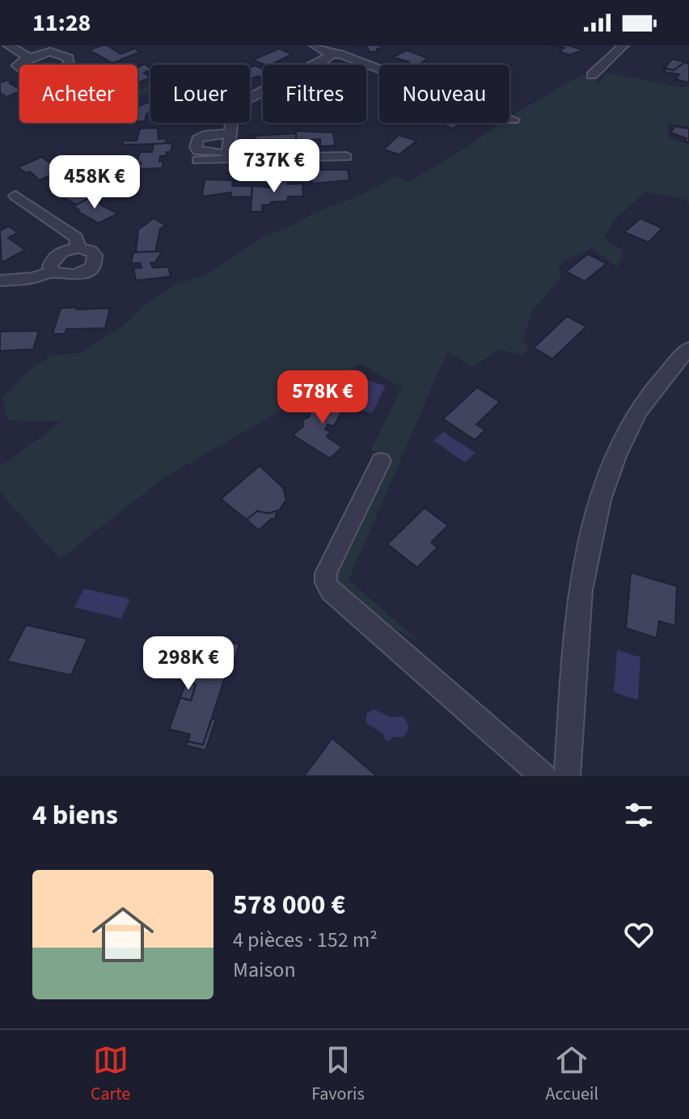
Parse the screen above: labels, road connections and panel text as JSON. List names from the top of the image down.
{
  "page": {
    "status": "11:28",
    "chip": [
      "Acheter",
      "Louer",
      "Filtres",
      "Nouveau"
    ],
    "price": [
      "737K €",
      "458K €",
      "578K €",
      "298K €"
    ],
    "heading": "4 biens",
    "list": [
      {
        "name": "578 000 €",
        "note": "4 pièces · 152 m² · Maison"
      }
    ],
    "tabs": ["Carte", "Favoris", "Accueil"]
  }
}
